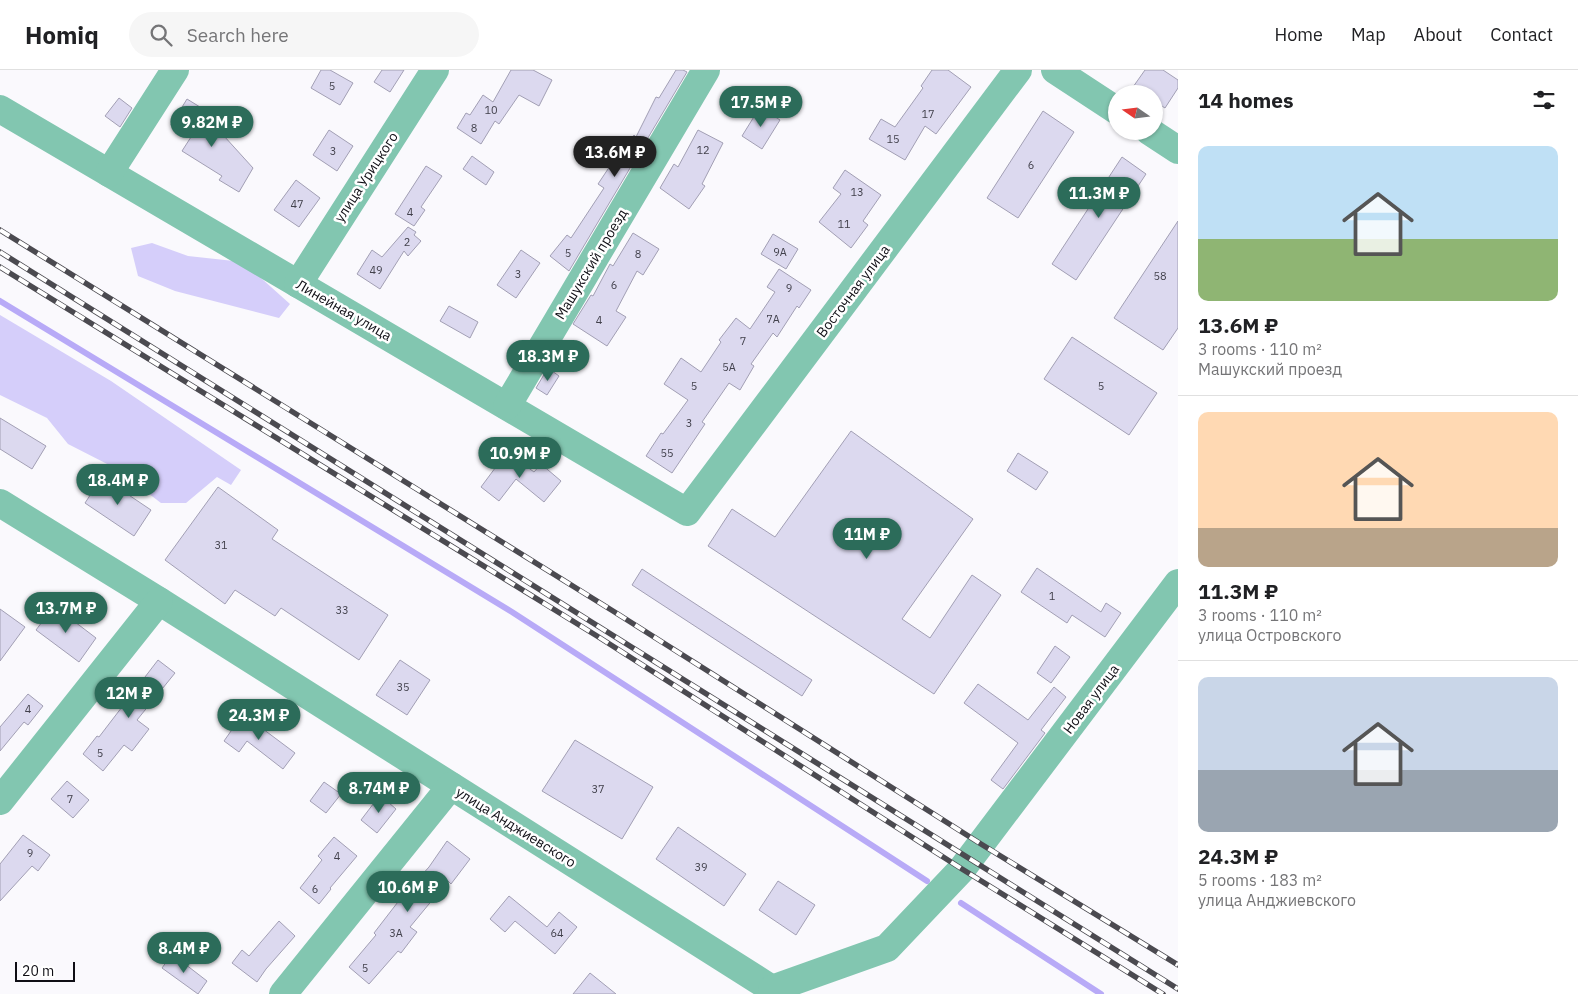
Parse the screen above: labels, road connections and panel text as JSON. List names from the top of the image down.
{
  "streets": {
    "street": [
      "улица Урицкого",
      "Машукский проезд",
      "Восточная улица",
      "Линейная улица",
      "Новая улица",
      "улица Анджиевского"
    ]
  },
  "crossings": [
    ["улица Урицкого", "Линейная улица"],
    ["Машукский проезд", "Линейная улица"],
    ["Восточная улица", "Линейная улица"],
    ["Новая улица", "улица Анджиевского"]
  ],
  "house_numbers": [
    "5",
    "10",
    "17",
    "8",
    "15",
    "12",
    "3",
    "6",
    "13",
    "47",
    "4",
    "11",
    "2",
    "9А",
    "5",
    "8",
    "49",
    "3",
    "58",
    "6",
    "9",
    "7А",
    "4",
    "7",
    "5А",
    "5",
    "5",
    "3",
    "55",
    "31",
    "1",
    "33",
    "35",
    "4",
    "5",
    "37",
    "7",
    "9",
    "4",
    "39",
    "6",
    "3А",
    "64",
    "5"
  ],
  "scale_bar": "20 m",
  "north": "left",
  "page": {
    "header": "Homiq",
    "search": "Search here",
    "nav": [
      "Home",
      "Map",
      "About",
      "Contact"
    ],
    "heading": "14 homes",
    "price": [
      "17.5M ₽",
      "9.82M ₽",
      "13.6M ₽",
      "11.3M ₽",
      "18.3M ₽",
      "10.9M ₽",
      "18.4M ₽",
      "11M ₽",
      "13.7M ₽",
      "12M ₽",
      "24.3M ₽",
      "8.74M ₽",
      "10.6M ₽",
      "8.4M ₽"
    ],
    "list": [
      {
        "name": "13.6M ₽",
        "note": "3 rooms · 110 m² · Машукский проезд"
      },
      {
        "name": "11.3M ₽",
        "note": "3 rooms · 110 m² · улица Островского"
      },
      {
        "name": "24.3M ₽",
        "note": "5 rooms · 183 m² · улица Анджиевского"
      }
    ],
    "scale": "20 m"
  }
}
